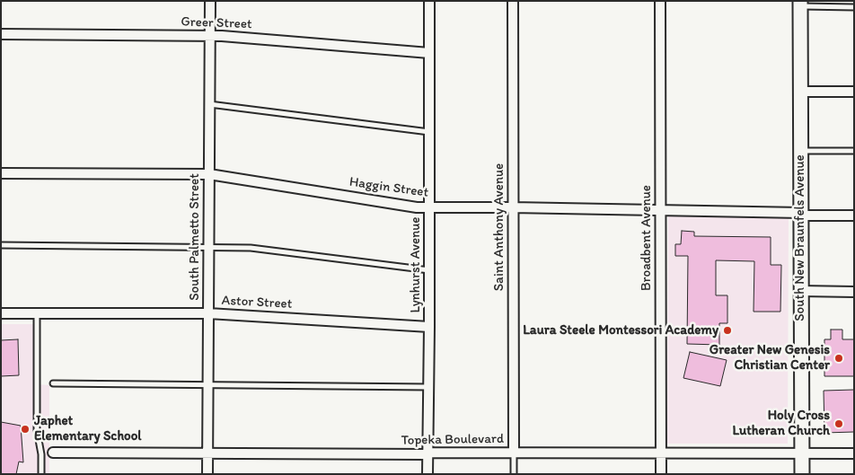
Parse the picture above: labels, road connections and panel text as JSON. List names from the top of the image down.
{
  "streets": {
    "main road": ["South New Braunfels Avenue"],
    "street": [
      "Greer Street",
      "Haggin Street",
      "Saint Anthony Avenue",
      "South Palmetto Street",
      "Broadbent Avenue",
      "Lynhurst Avenue",
      "Astor Street",
      "Topeka Boulevard"
    ]
  },
  "crossings": [
    ["Greer Street", "South Palmetto Street"],
    ["Greer Street", "Lynhurst Avenue"],
    ["Haggin Street", "Saint Anthony Avenue"],
    ["Haggin Street", "South Palmetto Street"],
    ["Haggin Street", "Broadbent Avenue"],
    ["Haggin Street", "South New Braunfels Avenue"],
    ["Haggin Street", "Lynhurst Avenue"],
    ["Saint Anthony Avenue", "Topeka Boulevard"],
    ["South Palmetto Street", "Astor Street"],
    ["South Palmetto Street", "Topeka Boulevard"],
    ["Broadbent Avenue", "Topeka Boulevard"],
    ["South New Braunfels Avenue", "Topeka Boulevard"],
    ["Lynhurst Avenue", "Astor Street"],
    ["Lynhurst Avenue", "Topeka Boulevard"]
  ],
  "places": [
    "Laura Steele Montessori Academy",
    "Greater New Genesis Christian Center",
    "Holy Cross Lutheran Church",
    "Japhet Elementary School"
  ]
}
